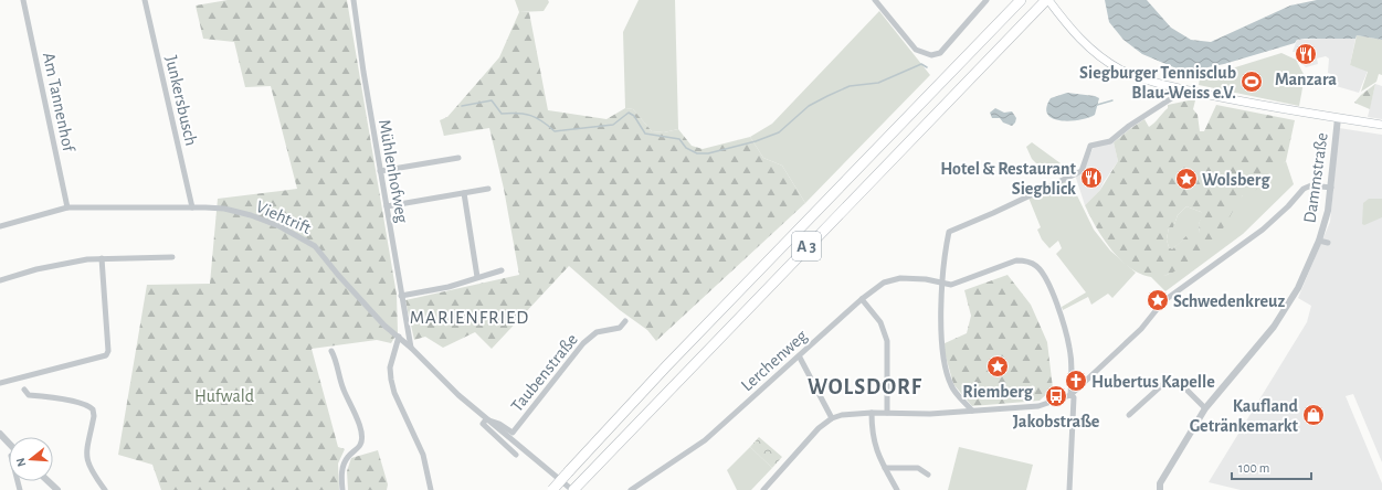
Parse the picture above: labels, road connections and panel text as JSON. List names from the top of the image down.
{
  "streets": {
    "highway": ["A 3"],
    "street": [
      "Junkersbusch",
      "Am Tannenhof",
      "Mühlenhofweg",
      "Dammstraße",
      "Viehtrift",
      "Lerchenweg",
      "Taubenstraße"
    ]
  },
  "crossings": [
    ["Junkersbusch", "Viehtrift"],
    ["Am Tannenhof", "Viehtrift"],
    ["Mühlenhofweg", "Viehtrift"],
    ["Viehtrift", "A 3"],
    ["Viehtrift", "Taubenstraße"]
  ],
  "districts": ["MARIENFRIED", "WOLSDORF"],
  "parks": ["Hufwald"],
  "places": {
    "restaurant": ["Manzara", "Hotel & Restaurant Siegblick"],
    "sports": ["Siegburger Tennisclub Blau-Weiss e.V."],
    "place": ["Wolsberg", "Schwedenkreuz", "Riemberg"],
    "church": ["Hubertus Kapelle"],
    "bus stop": ["Jakobstraße"],
    "shop": ["Kaufland Getränkemarkt"]
  },
  "scale_bar": "100 m",
  "north": "left"
}
